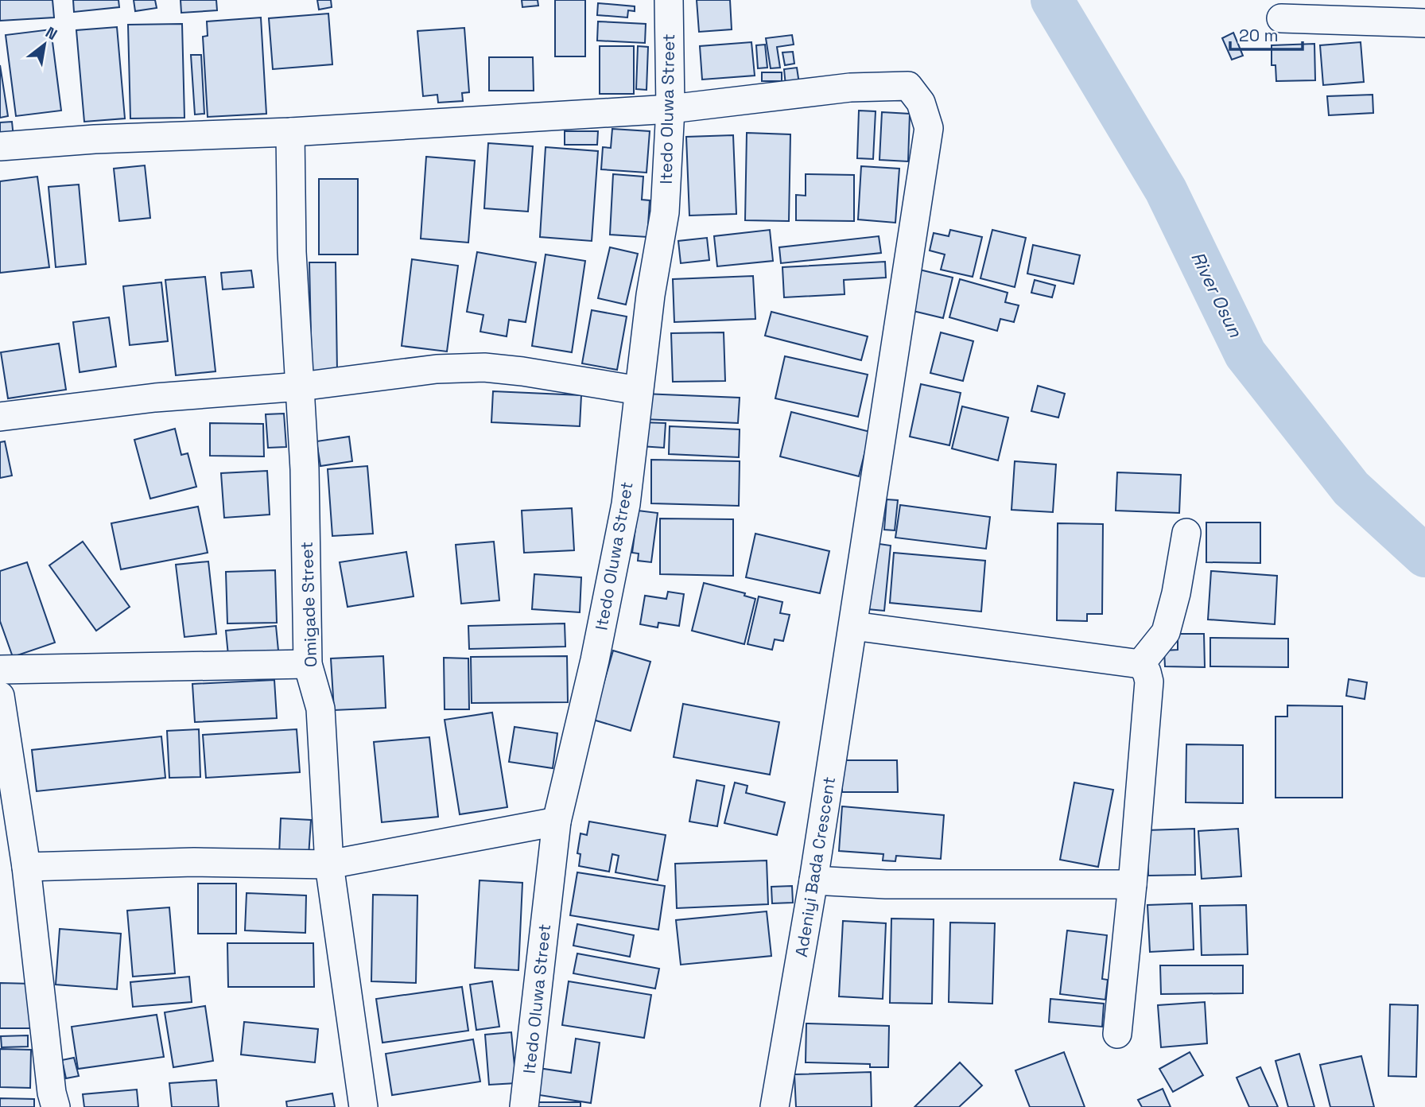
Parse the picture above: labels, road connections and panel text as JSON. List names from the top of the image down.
{
  "streets": {
    "street": ["Itedo Oluwa Street", "Omigade Street", "Adeniyi Bada Crescent"]
  },
  "crossings": [
    ["Itedo Oluwa Street", "Adeniyi Bada Crescent"]
  ],
  "water": ["River Osun"],
  "scale_bar": "20 m",
  "north": "top right"
}
